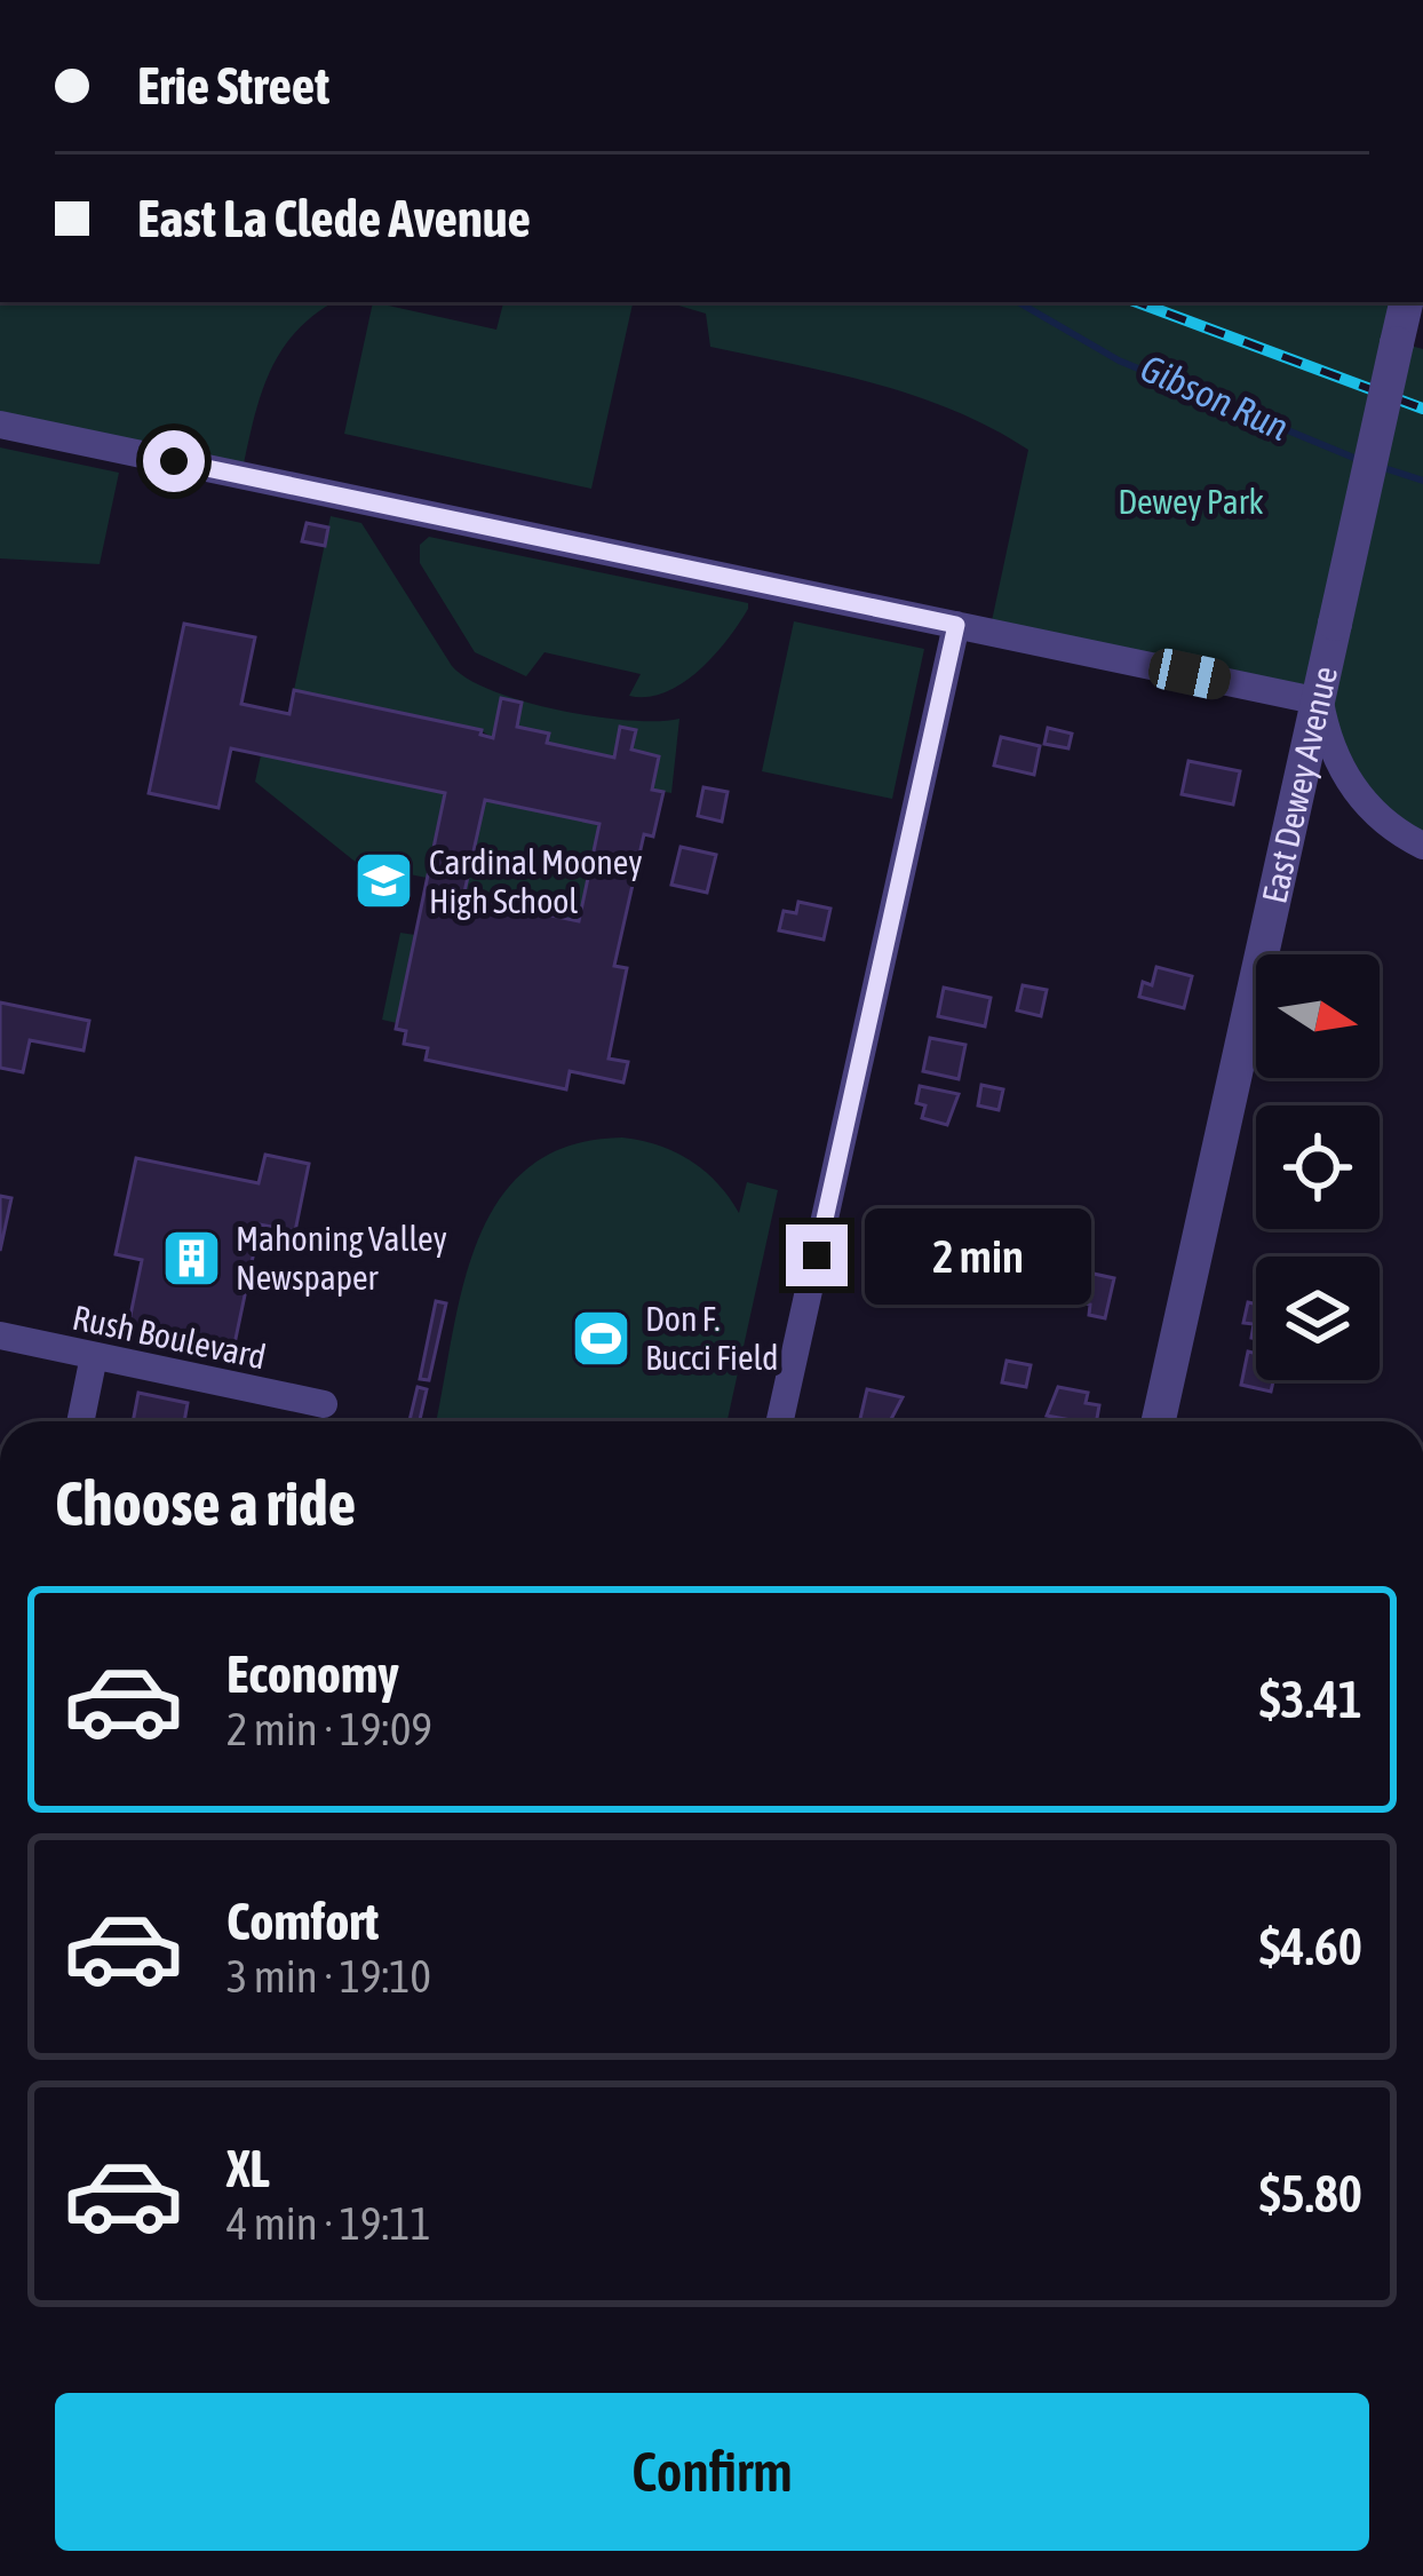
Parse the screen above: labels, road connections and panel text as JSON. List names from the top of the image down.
{
  "streets": {
    "street": ["East Dewey Avenue", "Rush Boulevard"]
  },
  "water": ["Gibson Run"],
  "parks": ["Dewey Park"],
  "places": {
    "school or university": ["Cardinal Mooney High School"],
    "building": ["Mahoning Valley Newspaper"],
    "sports": ["Don F. Bucci Field"]
  },
  "north": "right",
  "page": {
    "banner": ["Erie Street", "East La Clede Avenue"],
    "bubble": "2 min",
    "heading": "Choose a ride",
    "list": [
      {
        "name": "Economy",
        "note": "2 min · 19:09",
        "value": "$3.41"
      },
      {
        "name": "Comfort",
        "note": "3 min · 19:10",
        "value": "$4.60"
      },
      {
        "name": "XL",
        "note": "4 min · 19:11",
        "value": "$5.80"
      }
    ],
    "buttons": "Confirm"
  }
}
